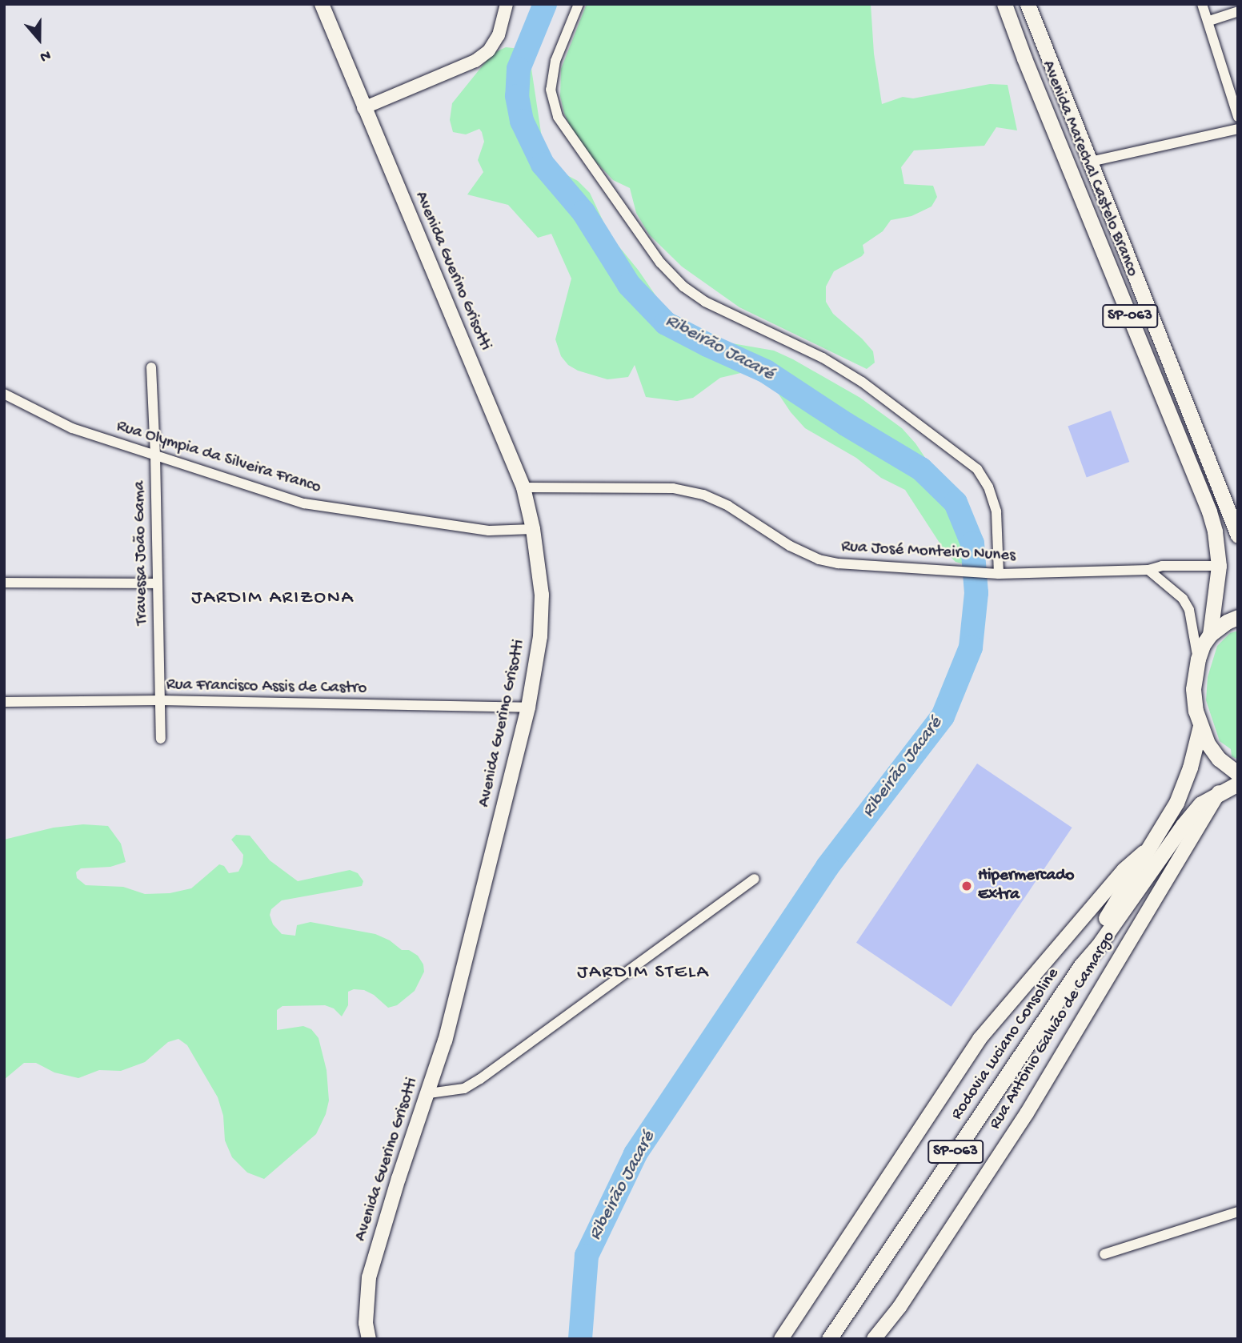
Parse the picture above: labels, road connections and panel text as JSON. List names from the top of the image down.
{
  "streets": {
    "main road": [
      "Avenida Marechal Castelo Branco",
      "Avenida Guerino Grisotti",
      "SP-063",
      "Rua Antônio Galvão de Camargo",
      "Rodovia Luciano Consoline"
    ],
    "street": [
      "Rua Olympia da Silveira Franco",
      "Rua José Monteiro Nunes",
      "Travessa João Gama",
      "Rua Francisco Assis de Castro"
    ]
  },
  "crossings": [
    ["Avenida Marechal Castelo Branco", "SP-063"],
    ["Avenida Marechal Castelo Branco", "Rua José Monteiro Nunes"],
    ["Avenida Guerino Grisotti", "Rua Olympia da Silveira Franco"],
    ["Avenida Guerino Grisotti", "Rua José Monteiro Nunes"],
    ["Avenida Guerino Grisotti", "Rua Francisco Assis de Castro"],
    ["SP-063", "Rodovia Luciano Consoline"],
    ["Rua Olympia da Silveira Franco", "Travessa João Gama"],
    ["Travessa João Gama", "Rua Francisco Assis de Castro"],
    ["Rua Antônio Galvão de Camargo", "Rodovia Luciano Consoline"]
  ],
  "districts": ["JARDIM ARIZONA", "JARDIM STELA"],
  "water": ["Ribeirão Jacaré"],
  "places": ["Hipermercado Extra"],
  "north": "bottom"
}
